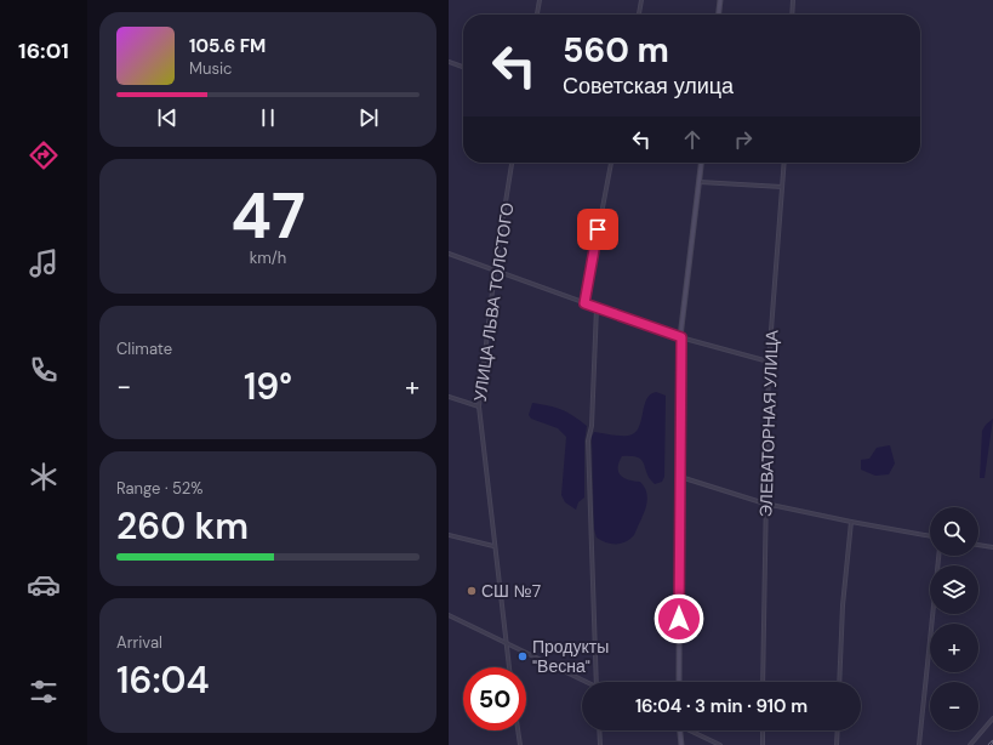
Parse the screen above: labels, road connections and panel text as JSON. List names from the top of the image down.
{
  "streets": {
    "street": ["УЛИЦА ЛЬВА ТОЛСТОГО", "ЭЛЕВАТОРНАЯ УЛИЦА"]
  },
  "places": ["СШ №7", "Продукты \"Весна\""],
  "page": {
    "tabs": "16:01",
    "turn": ["560 m", "Советская улица"],
    "song": ["105.6 FM", "Music"],
    "tile": [
      ["47", "km/h"],
      "Climate",
      ["Range · 52%", "260 km"],
      ["Arrival", "16:04"]
    ],
    "heat": ["−", "19°", "+"],
    "map_buttons": ["+", "−"],
    "limit": "50",
    "trip": "16:04 · 3 min · 910 m"
  }
}
